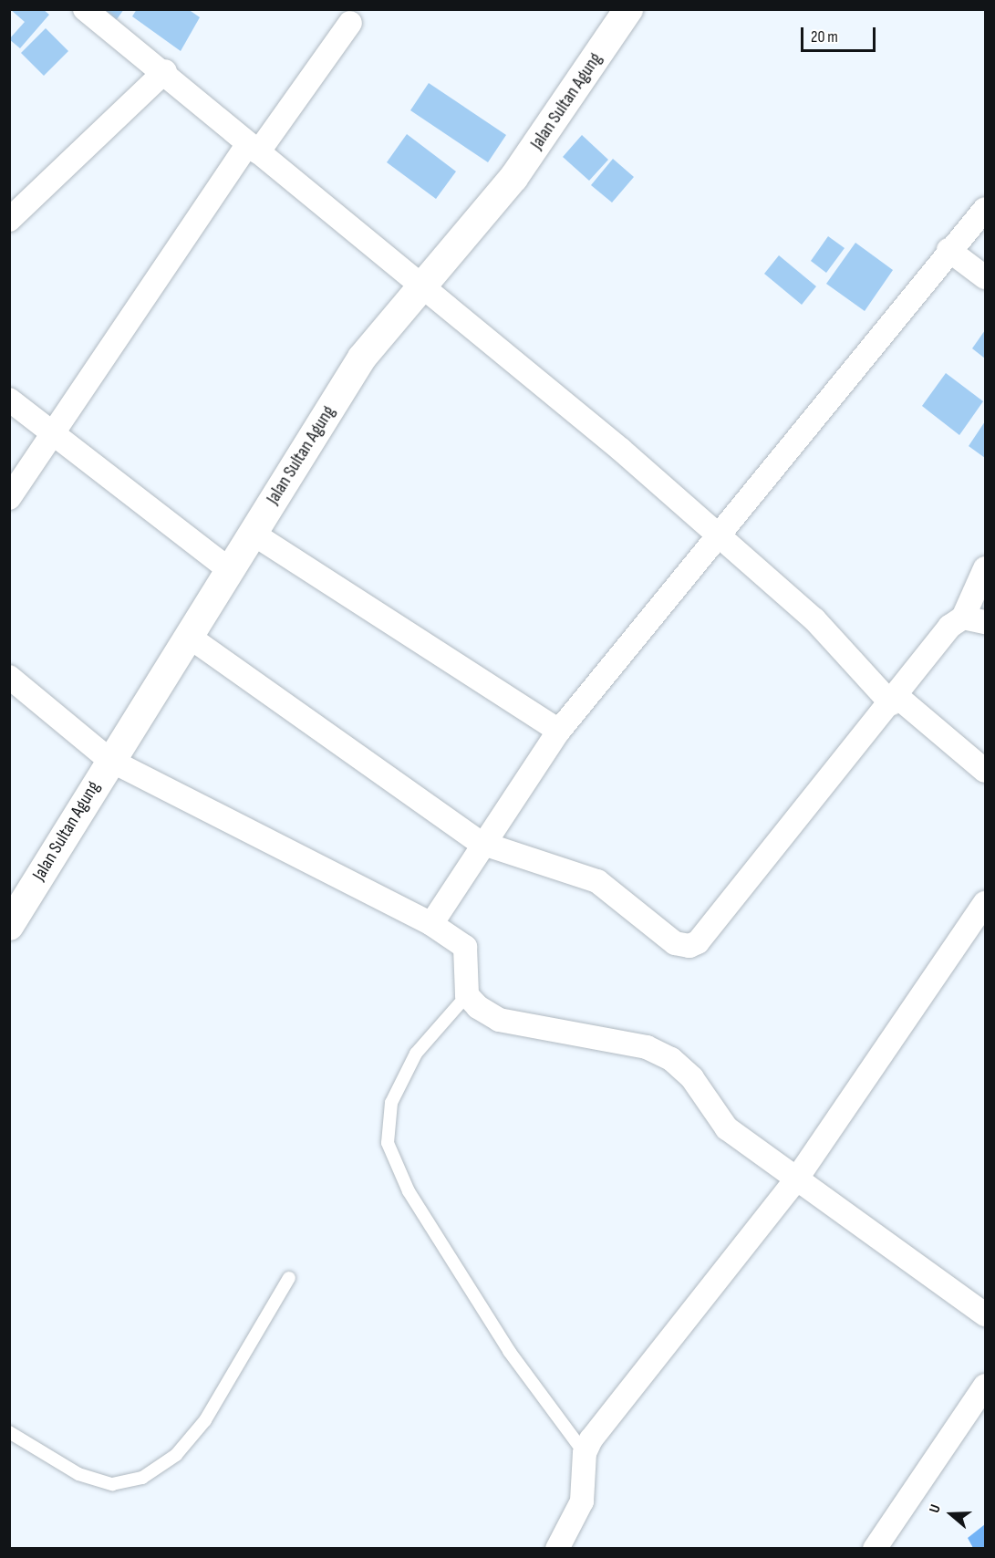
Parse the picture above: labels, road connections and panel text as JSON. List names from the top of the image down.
{
  "streets": {
    "street": ["Jalan Sultan Agung"]
  },
  "scale_bar": "20 m",
  "north": "left"
}
